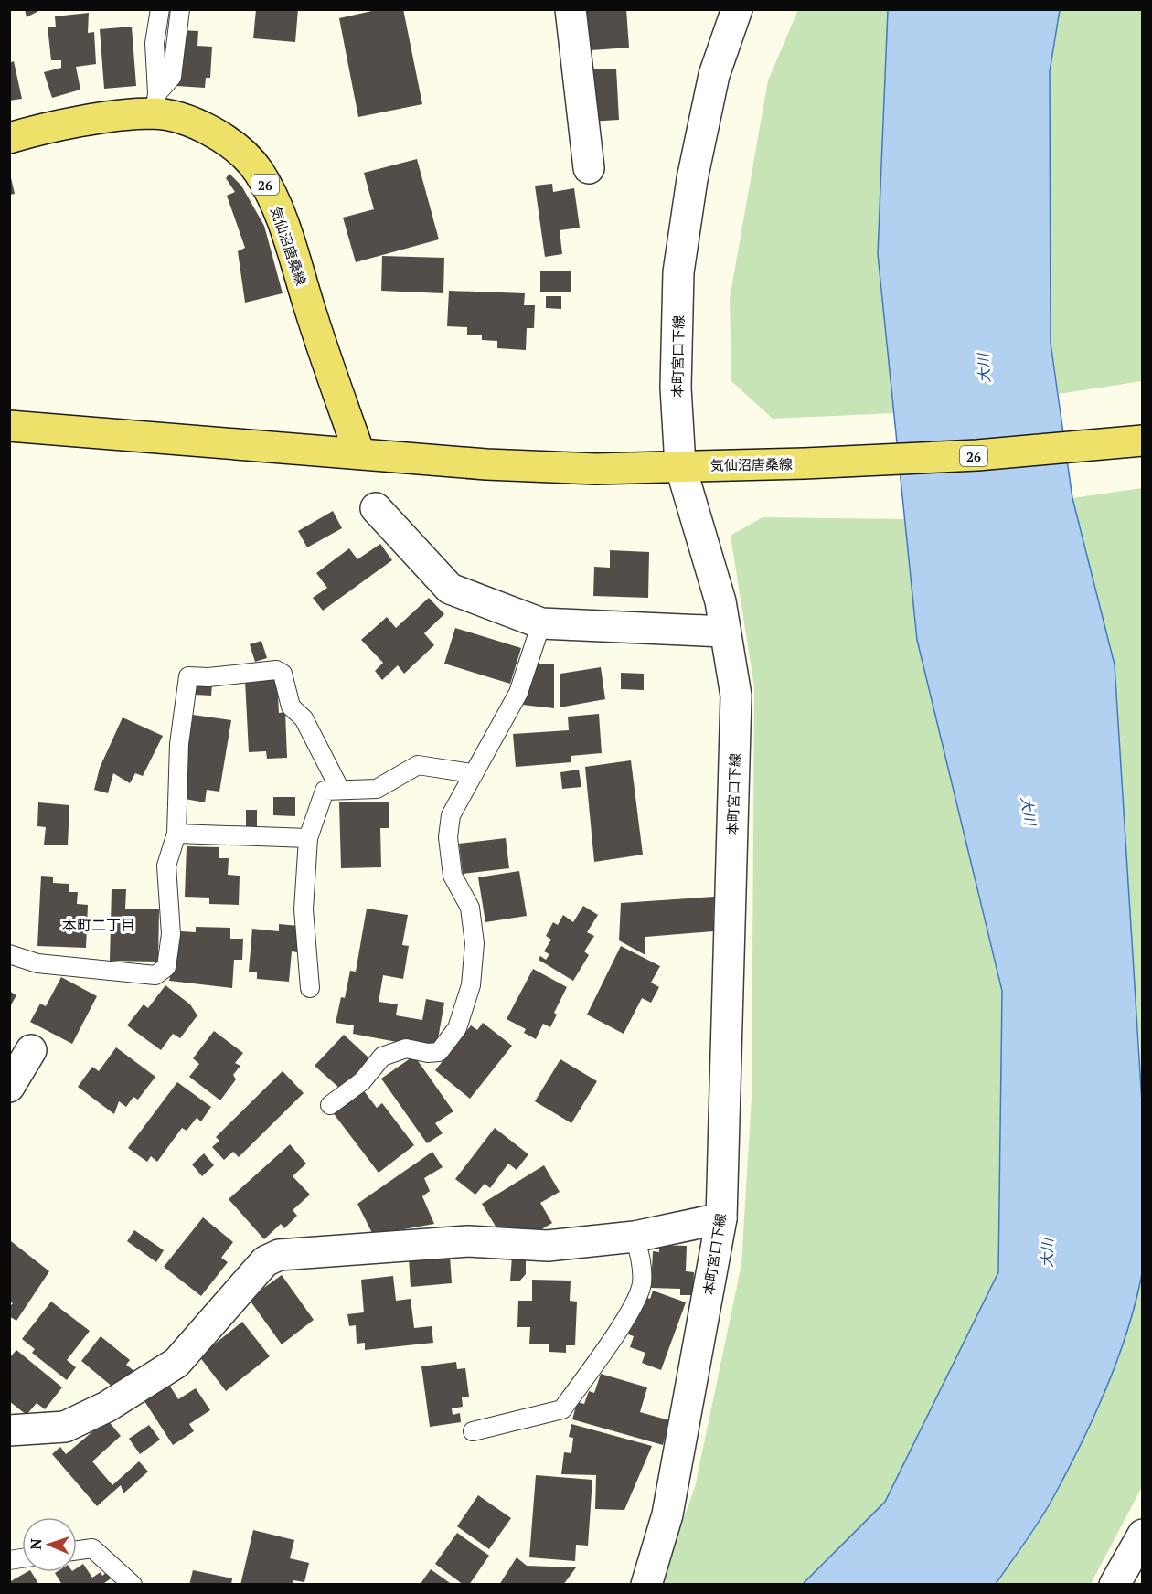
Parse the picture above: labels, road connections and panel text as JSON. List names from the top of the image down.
{
  "streets": {
    "main road": ["26", "気仙沼唐桑線"],
    "street": ["本町宮口下線"]
  },
  "crossings": [
    ["気仙沼唐桑線", "本町宮口下線"]
  ],
  "districts": ["本町二丁目"],
  "water": ["大川"],
  "north": "left"
}
